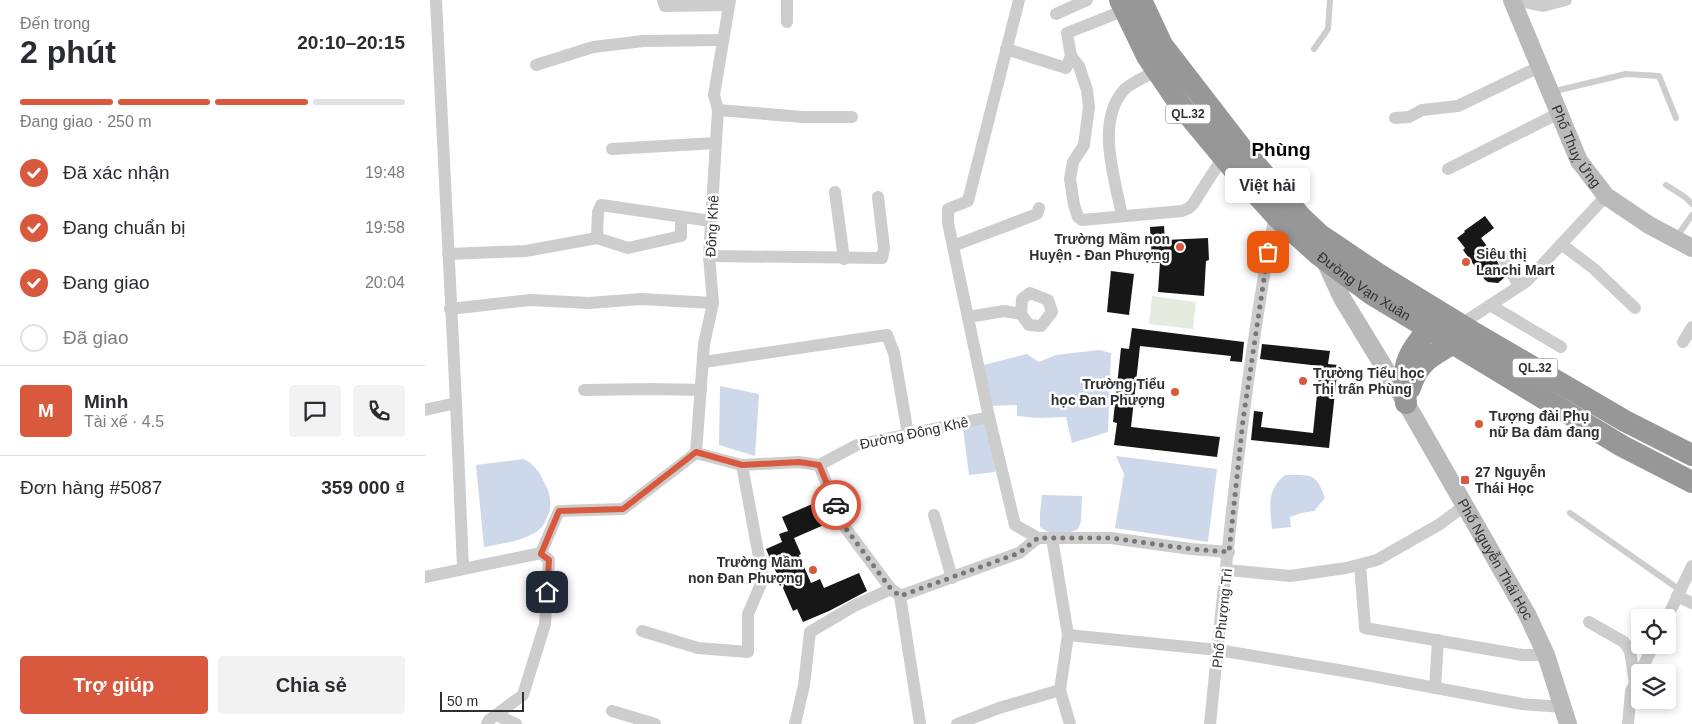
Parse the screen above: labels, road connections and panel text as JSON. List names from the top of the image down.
{
  "streets": {
    "highway": ["QL.32", "Đường Vạn Xuân"],
    "main road": ["Phố Thuỵ Ứng", "Phố Nguyễn Thái Học"],
    "street": ["Đông Khê", "Đường Đông Khê", "Phố Phượng Trì"]
  },
  "crossings": [
    ["Đường Vạn Xuân", "Phố Nguyễn Thái Học"],
    ["Đường Vạn Xuân", "Phố Phượng Trì"]
  ],
  "districts": ["Phùng"],
  "places": {
    "other": [
      "Trường Mầm non Huyện - Đan Phượng",
      "Việt hải",
      "Siêu thị Lanchi Mart",
      "Trường Tiểu học Thị trấn Phùng",
      "Trường Tiểu học Đan Phượng",
      "Tượng đài Phụ nữ Ba đảm đang",
      "Trường Mầm non Đan Phượng"
    ],
    "transit": ["27 Nguyễn Thái Học"]
  },
  "scale_bar": "50 m",
  "page": {
    "heading": ["2 phút", "Đến trong", "20:10–20:15"],
    "panel": [
      "Minh",
      "Tài xế · 4.5",
      "Đơn hàng #5087",
      "359 000 ₫"
    ],
    "bar": "Đang giao · 250 m",
    "list": [
      ["Đã xác nhận", "19:48"],
      ["Đang chuẩn bị", "19:58"],
      ["Đang giao", "20:04"],
      "Đã giao"
    ],
    "bubble": "Việt hải",
    "round": "M",
    "buttons": ["Trợ giúp", "Chia sẻ"],
    "scale": "50 m"
  }
}
